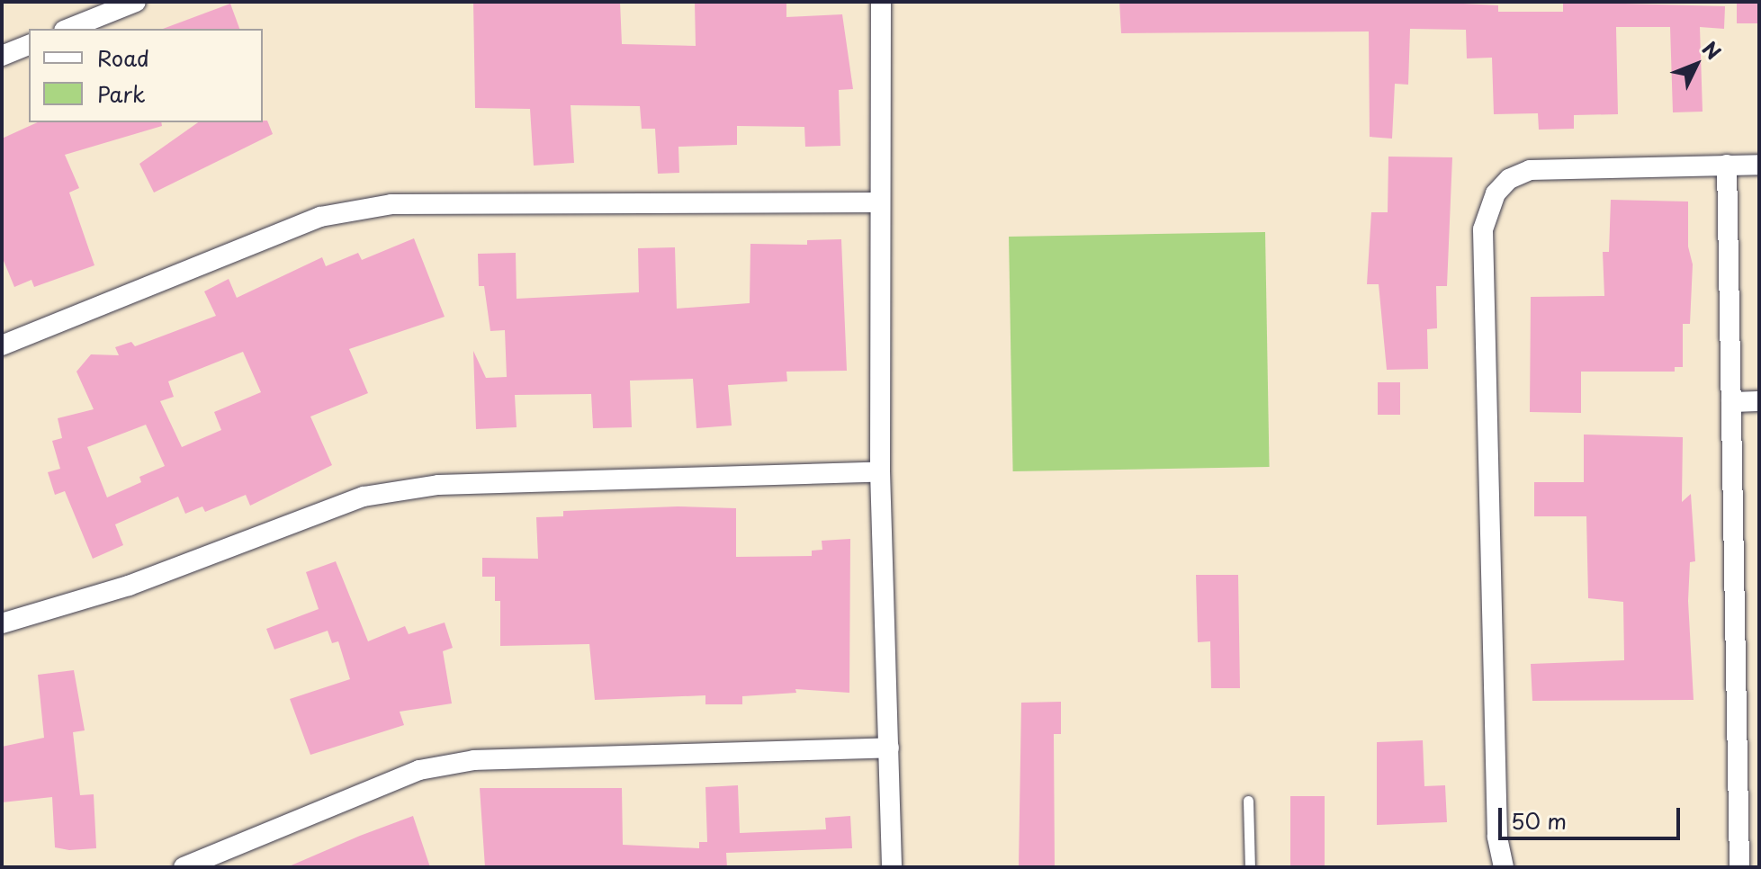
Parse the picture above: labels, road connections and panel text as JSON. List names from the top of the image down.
{
  "legend": ["Road", "Park"],
  "scale_bar": "50 m",
  "north": "top right"
}
